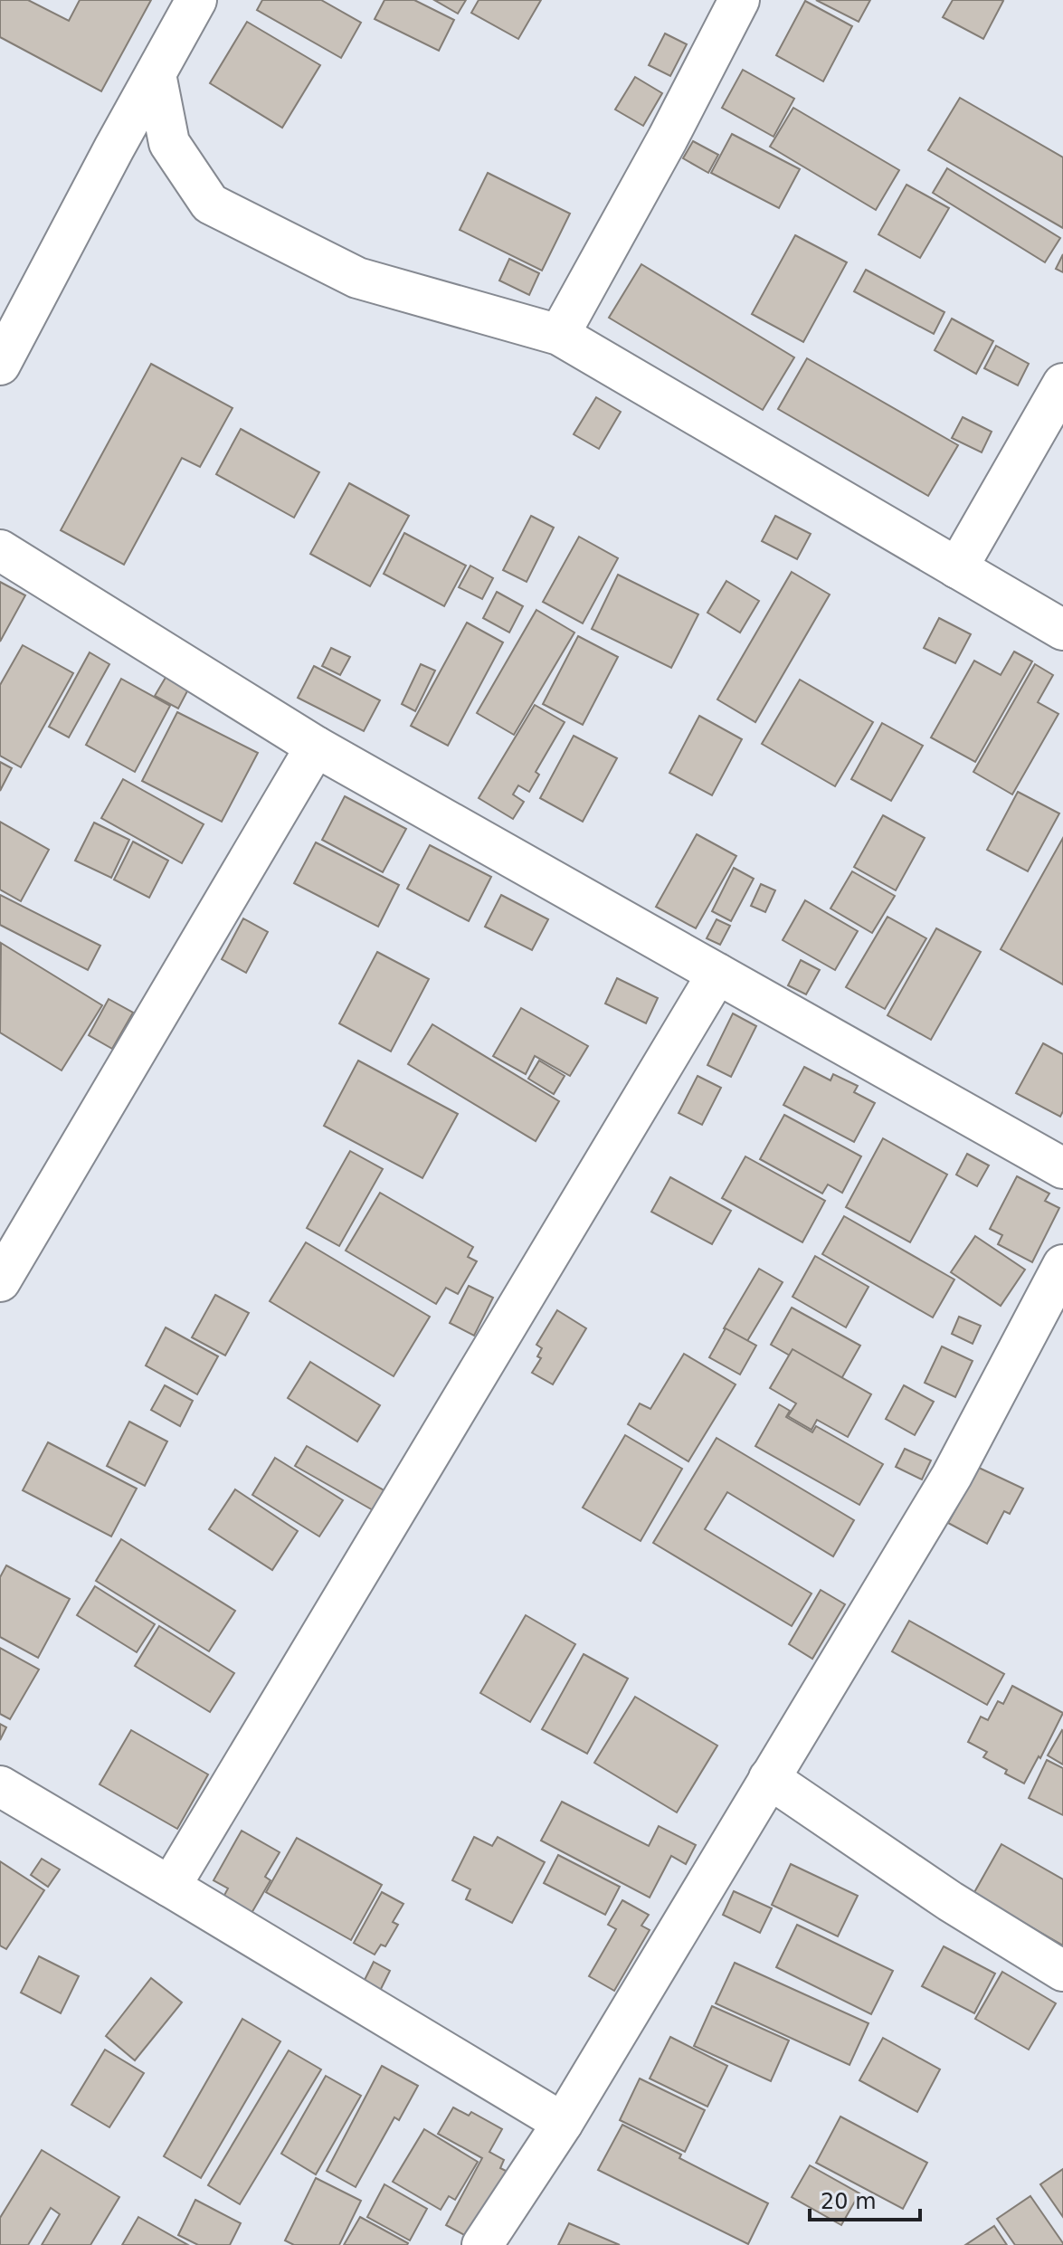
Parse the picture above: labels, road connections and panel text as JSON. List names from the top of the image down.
{
  "scale_bar": "20 m"
}
